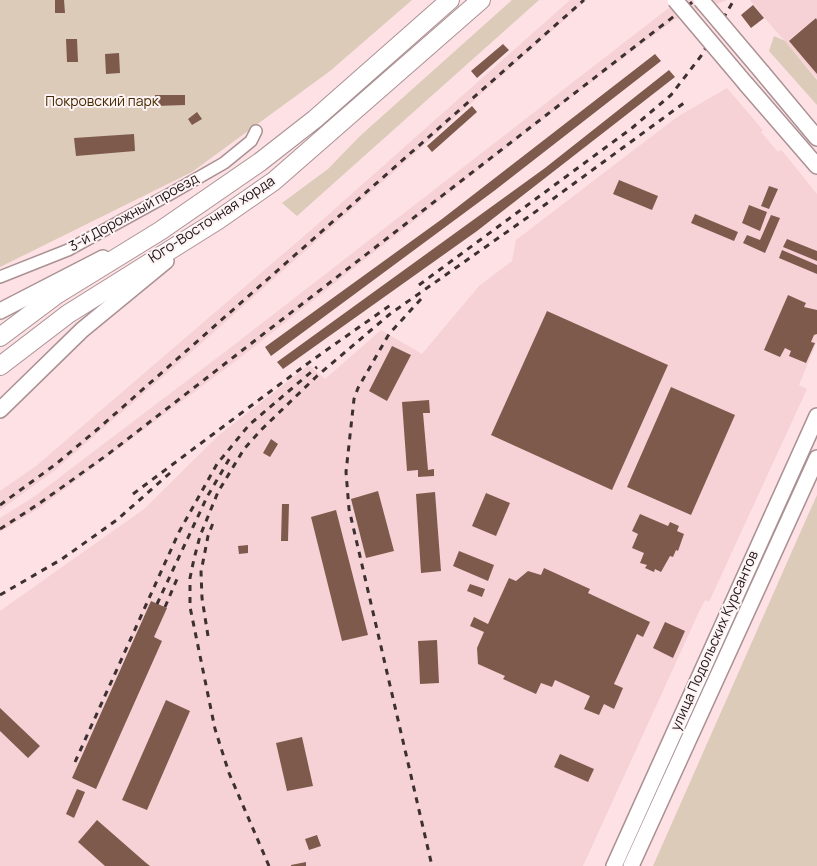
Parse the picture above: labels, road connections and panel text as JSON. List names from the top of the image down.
{
  "streets": {
    "main road": ["Юго-Восточная хорда", "улица Подольских Курсантов"],
    "street": ["3-й Дорожный проезд"]
  },
  "parks": ["Покровский парк"]
}
